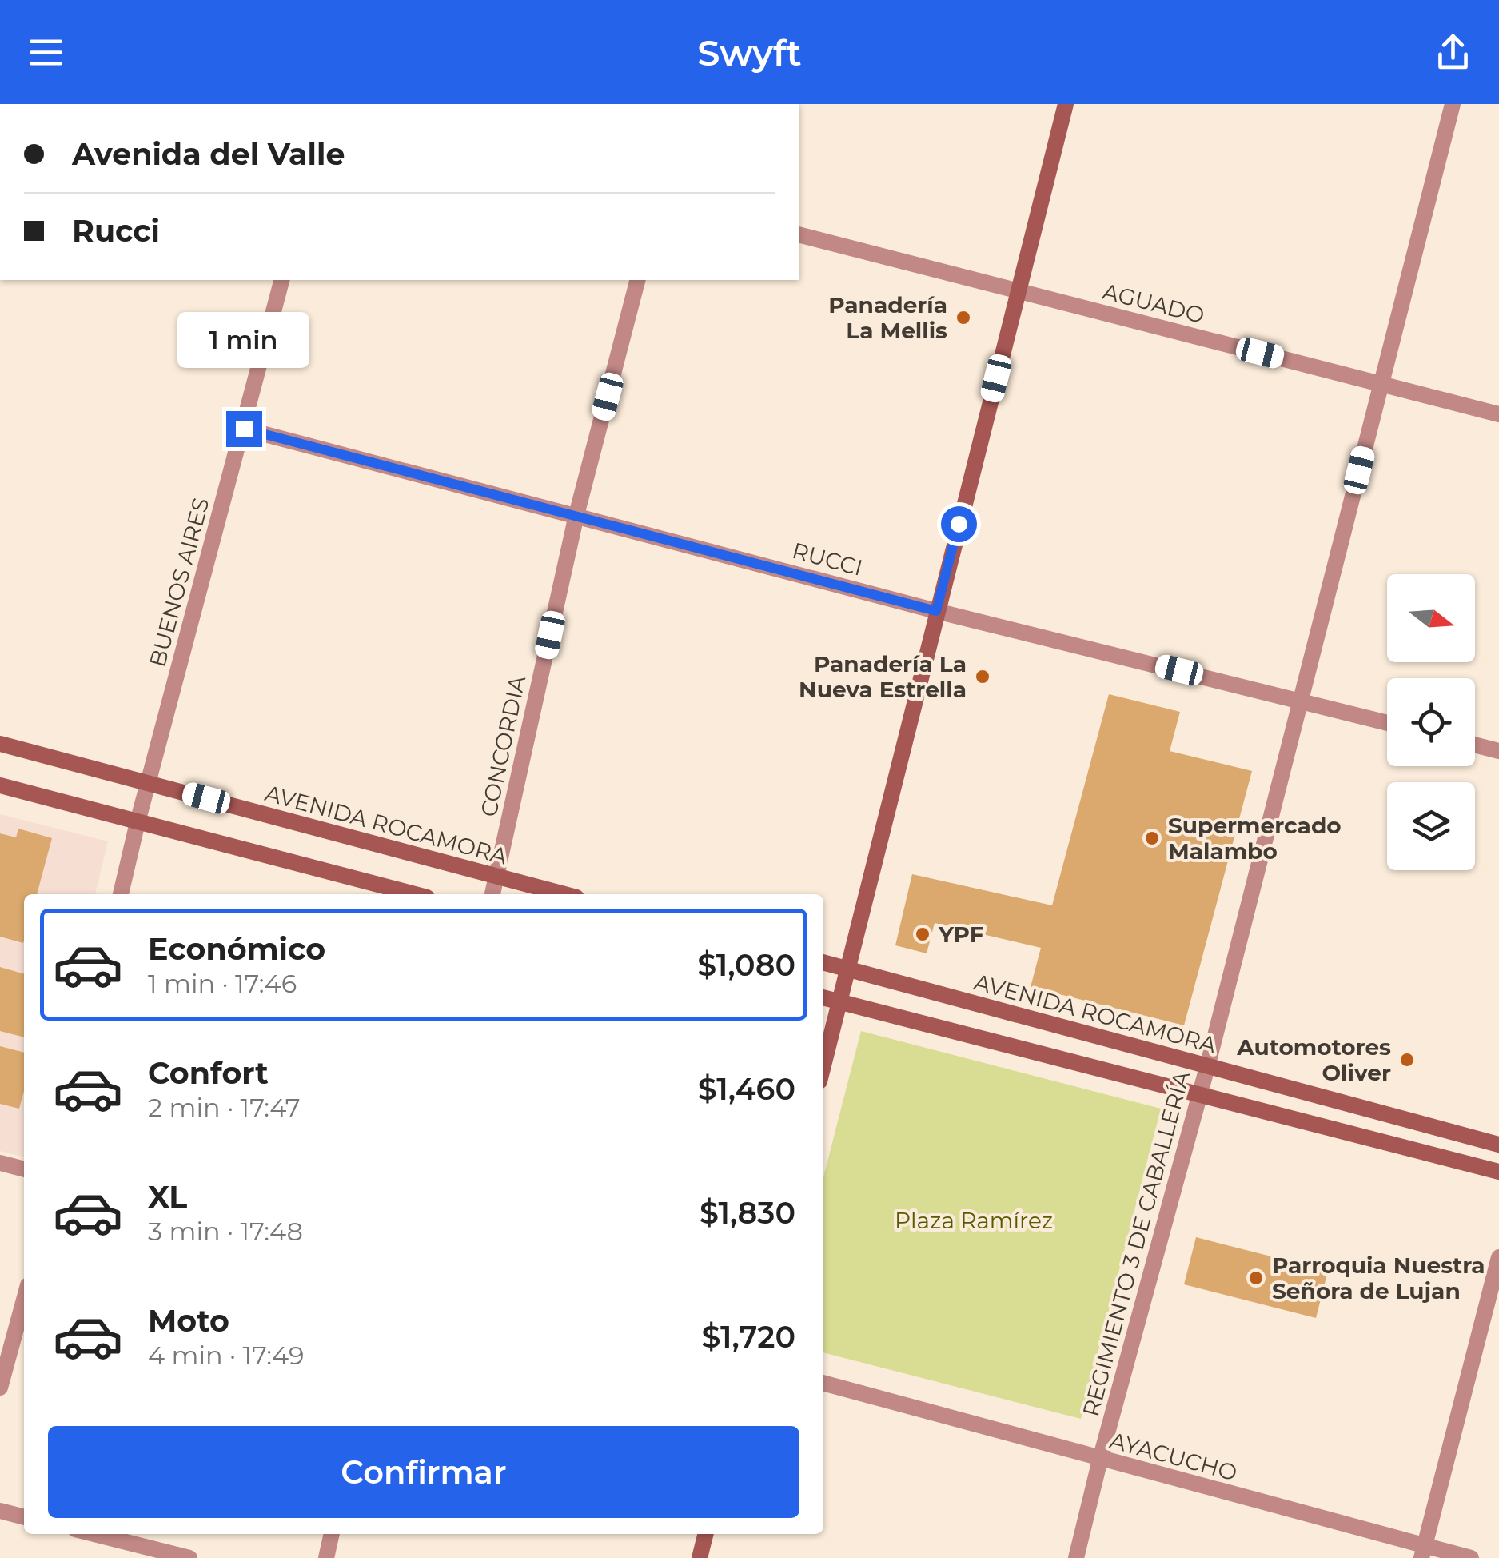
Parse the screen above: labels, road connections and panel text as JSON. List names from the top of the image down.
{
  "streets": {
    "main road": ["AVENIDA ROCAMORA"],
    "street": [
      "AGUADO",
      "RUCCI",
      "BUENOS AIRES",
      "CONCORDIA",
      "REGIMIENTO 3 DE CABALLERÍA",
      "AYACUCHO"
    ]
  },
  "crossings": [
    ["AGUADO", "REGIMIENTO 3 DE CABALLERÍA"],
    ["RUCCI", "BUENOS AIRES"],
    ["RUCCI", "CONCORDIA"],
    ["RUCCI", "REGIMIENTO 3 DE CABALLERÍA"],
    ["BUENOS AIRES", "AVENIDA ROCAMORA"],
    ["CONCORDIA", "AVENIDA ROCAMORA"],
    ["AVENIDA ROCAMORA", "REGIMIENTO 3 DE CABALLERÍA"],
    ["REGIMIENTO 3 DE CABALLERÍA", "AYACUCHO"]
  ],
  "parks": ["Plaza Ramírez"],
  "places": [
    "Panadería La Mellis",
    "Panadería La Nueva Estrella",
    "Supermercado Malambo",
    "YPF",
    "Automotores Oliver",
    "Parroquia Nuestra Señora de Lujan"
  ],
  "north": "right",
  "page": {
    "header": "Swyft",
    "banner": ["Avenida del Valle", "Rucci"],
    "bubble": "1 min",
    "list": [
      {
        "name": "Económico",
        "note": "1 min · 17:46",
        "value": "$1,080"
      },
      {
        "name": "Confort",
        "note": "2 min · 17:47",
        "value": "$1,460"
      },
      {
        "name": "XL",
        "note": "3 min · 17:48",
        "value": "$1,830"
      },
      {
        "name": "Moto",
        "note": "4 min · 17:49",
        "value": "$1,720"
      }
    ],
    "buttons": "Confirmar"
  }
}
